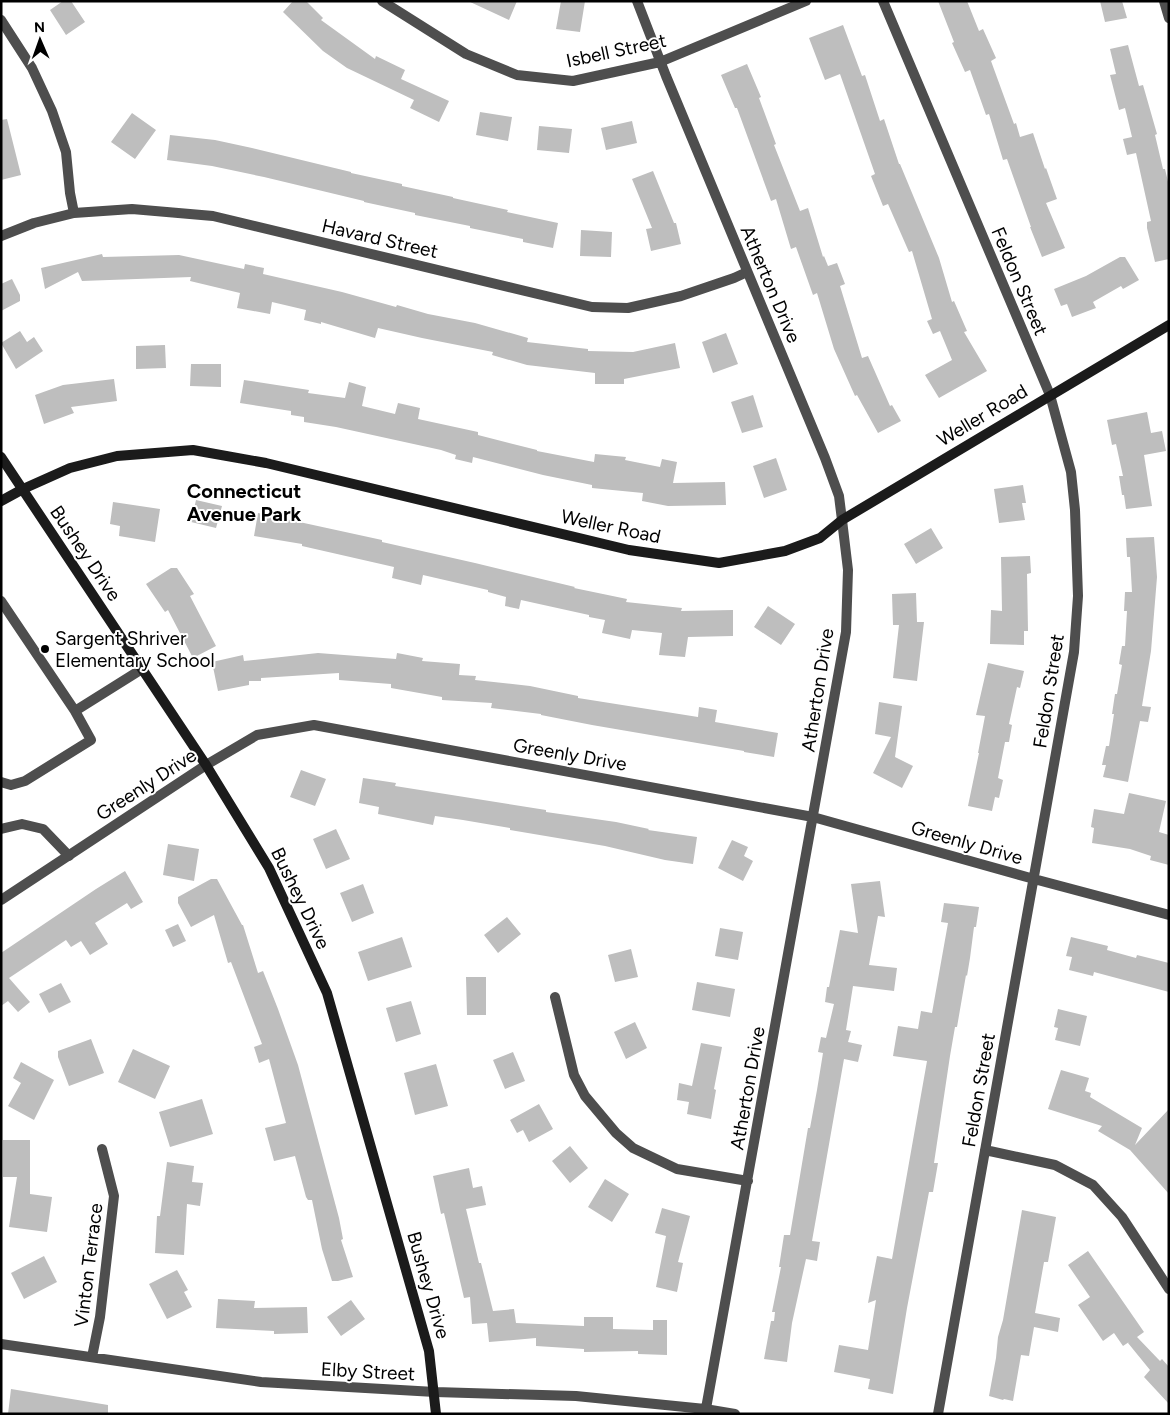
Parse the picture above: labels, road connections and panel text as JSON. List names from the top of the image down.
{
  "streets": {
    "street": [
      "Isbell Street",
      "Havard Street",
      "Feldon Street",
      "Atherton Drive",
      "Weller Road",
      "Bushey Drive",
      "Greenly Drive",
      "Vinton Terrace",
      "Elby Street"
    ]
  },
  "crossings": [
    ["Isbell Street", "Atherton Drive"],
    ["Havard Street", "Atherton Drive"],
    ["Feldon Street", "Weller Road"],
    ["Feldon Street", "Greenly Drive"],
    ["Atherton Drive", "Weller Road"],
    ["Atherton Drive", "Greenly Drive"],
    ["Atherton Drive", "Elby Street"],
    ["Weller Road", "Bushey Drive"],
    ["Bushey Drive", "Greenly Drive"],
    ["Bushey Drive", "Elby Street"],
    ["Vinton Terrace", "Elby Street"]
  ],
  "districts": ["Connecticut Avenue Park"],
  "places": ["Sargent Shriver Elementary School"],
  "north": "top"
}
